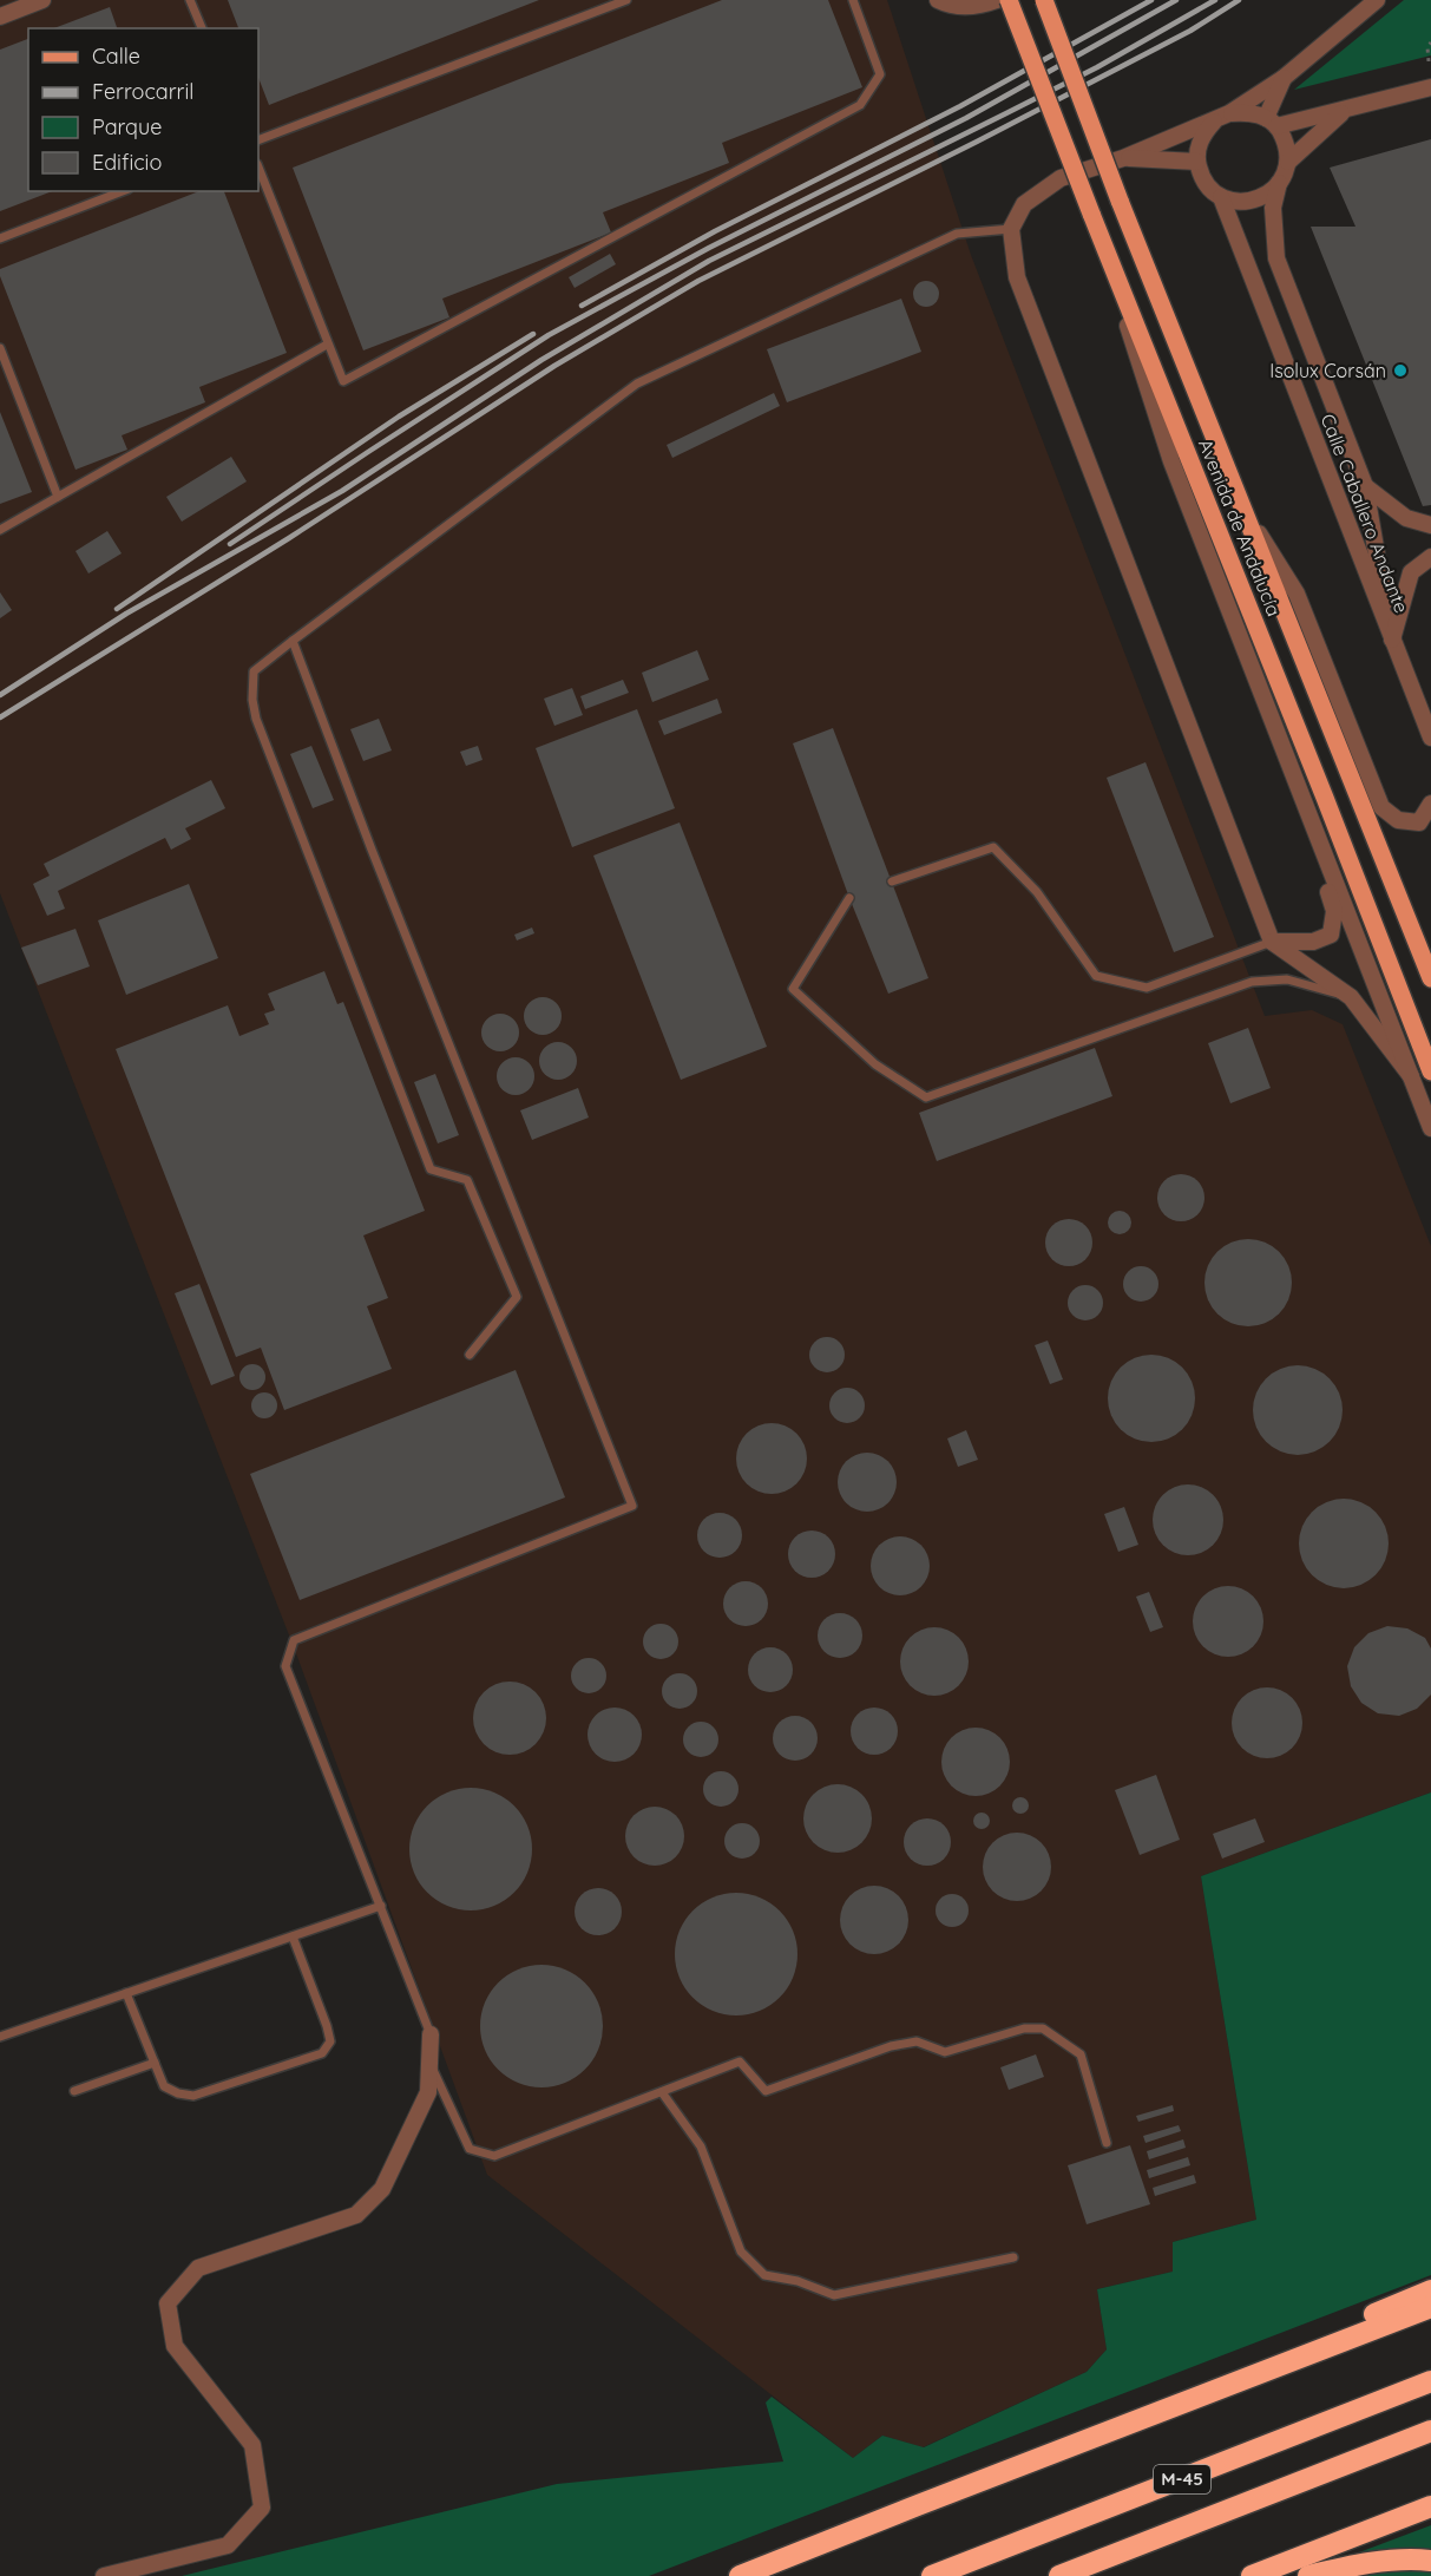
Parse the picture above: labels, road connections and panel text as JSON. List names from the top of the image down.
{
  "streets": {
    "highway": ["M-45"],
    "main road": ["Avenida de Andalucía"],
    "street": ["Calle Caballero Andante"]
  },
  "places": ["Isolux Corsán"],
  "legend": [
    "Calle",
    "Ferrocarril",
    "Parque",
    "Edificio"
  ]
}
